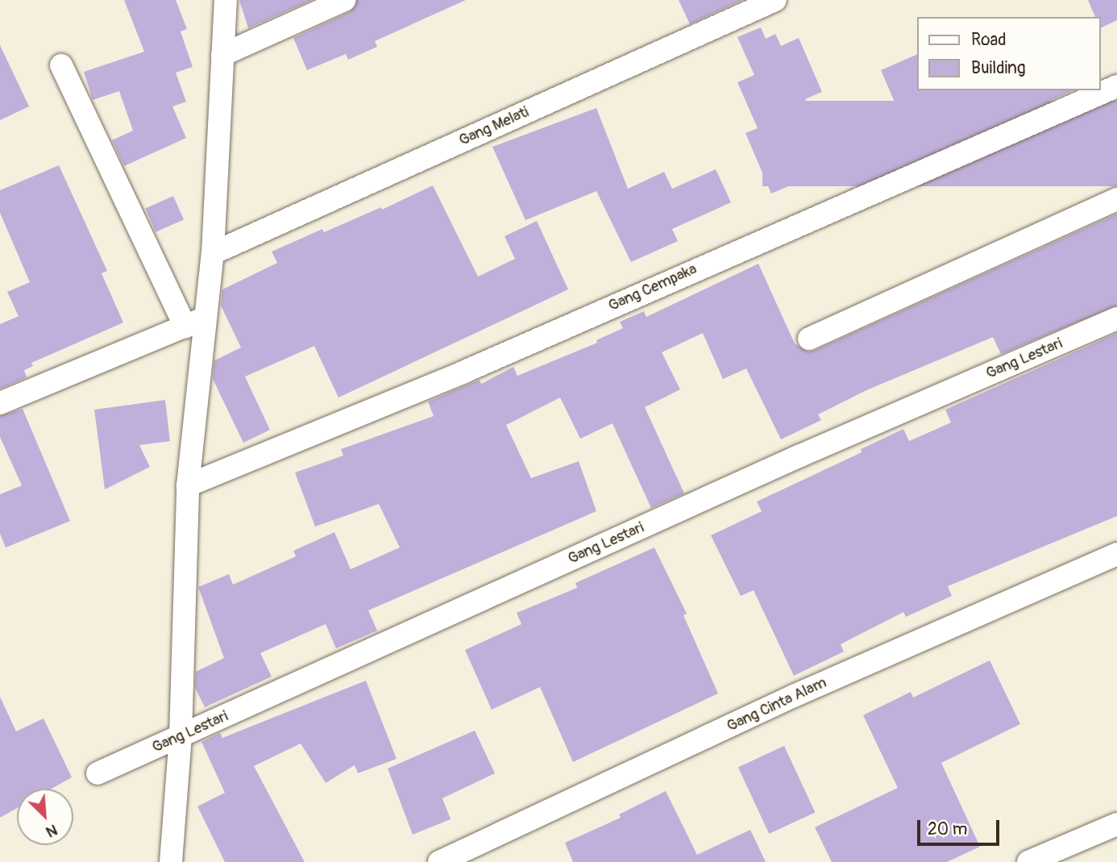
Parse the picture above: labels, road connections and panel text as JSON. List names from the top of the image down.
{
  "streets": {
    "street": [
      "Gang Melati",
      "Gang Cempaka",
      "Gang Lestari",
      "Gang Cinta Alam"
    ]
  },
  "legend": ["Road", "Building"],
  "scale_bar": "20 m",
  "north": "bottom right"
}
